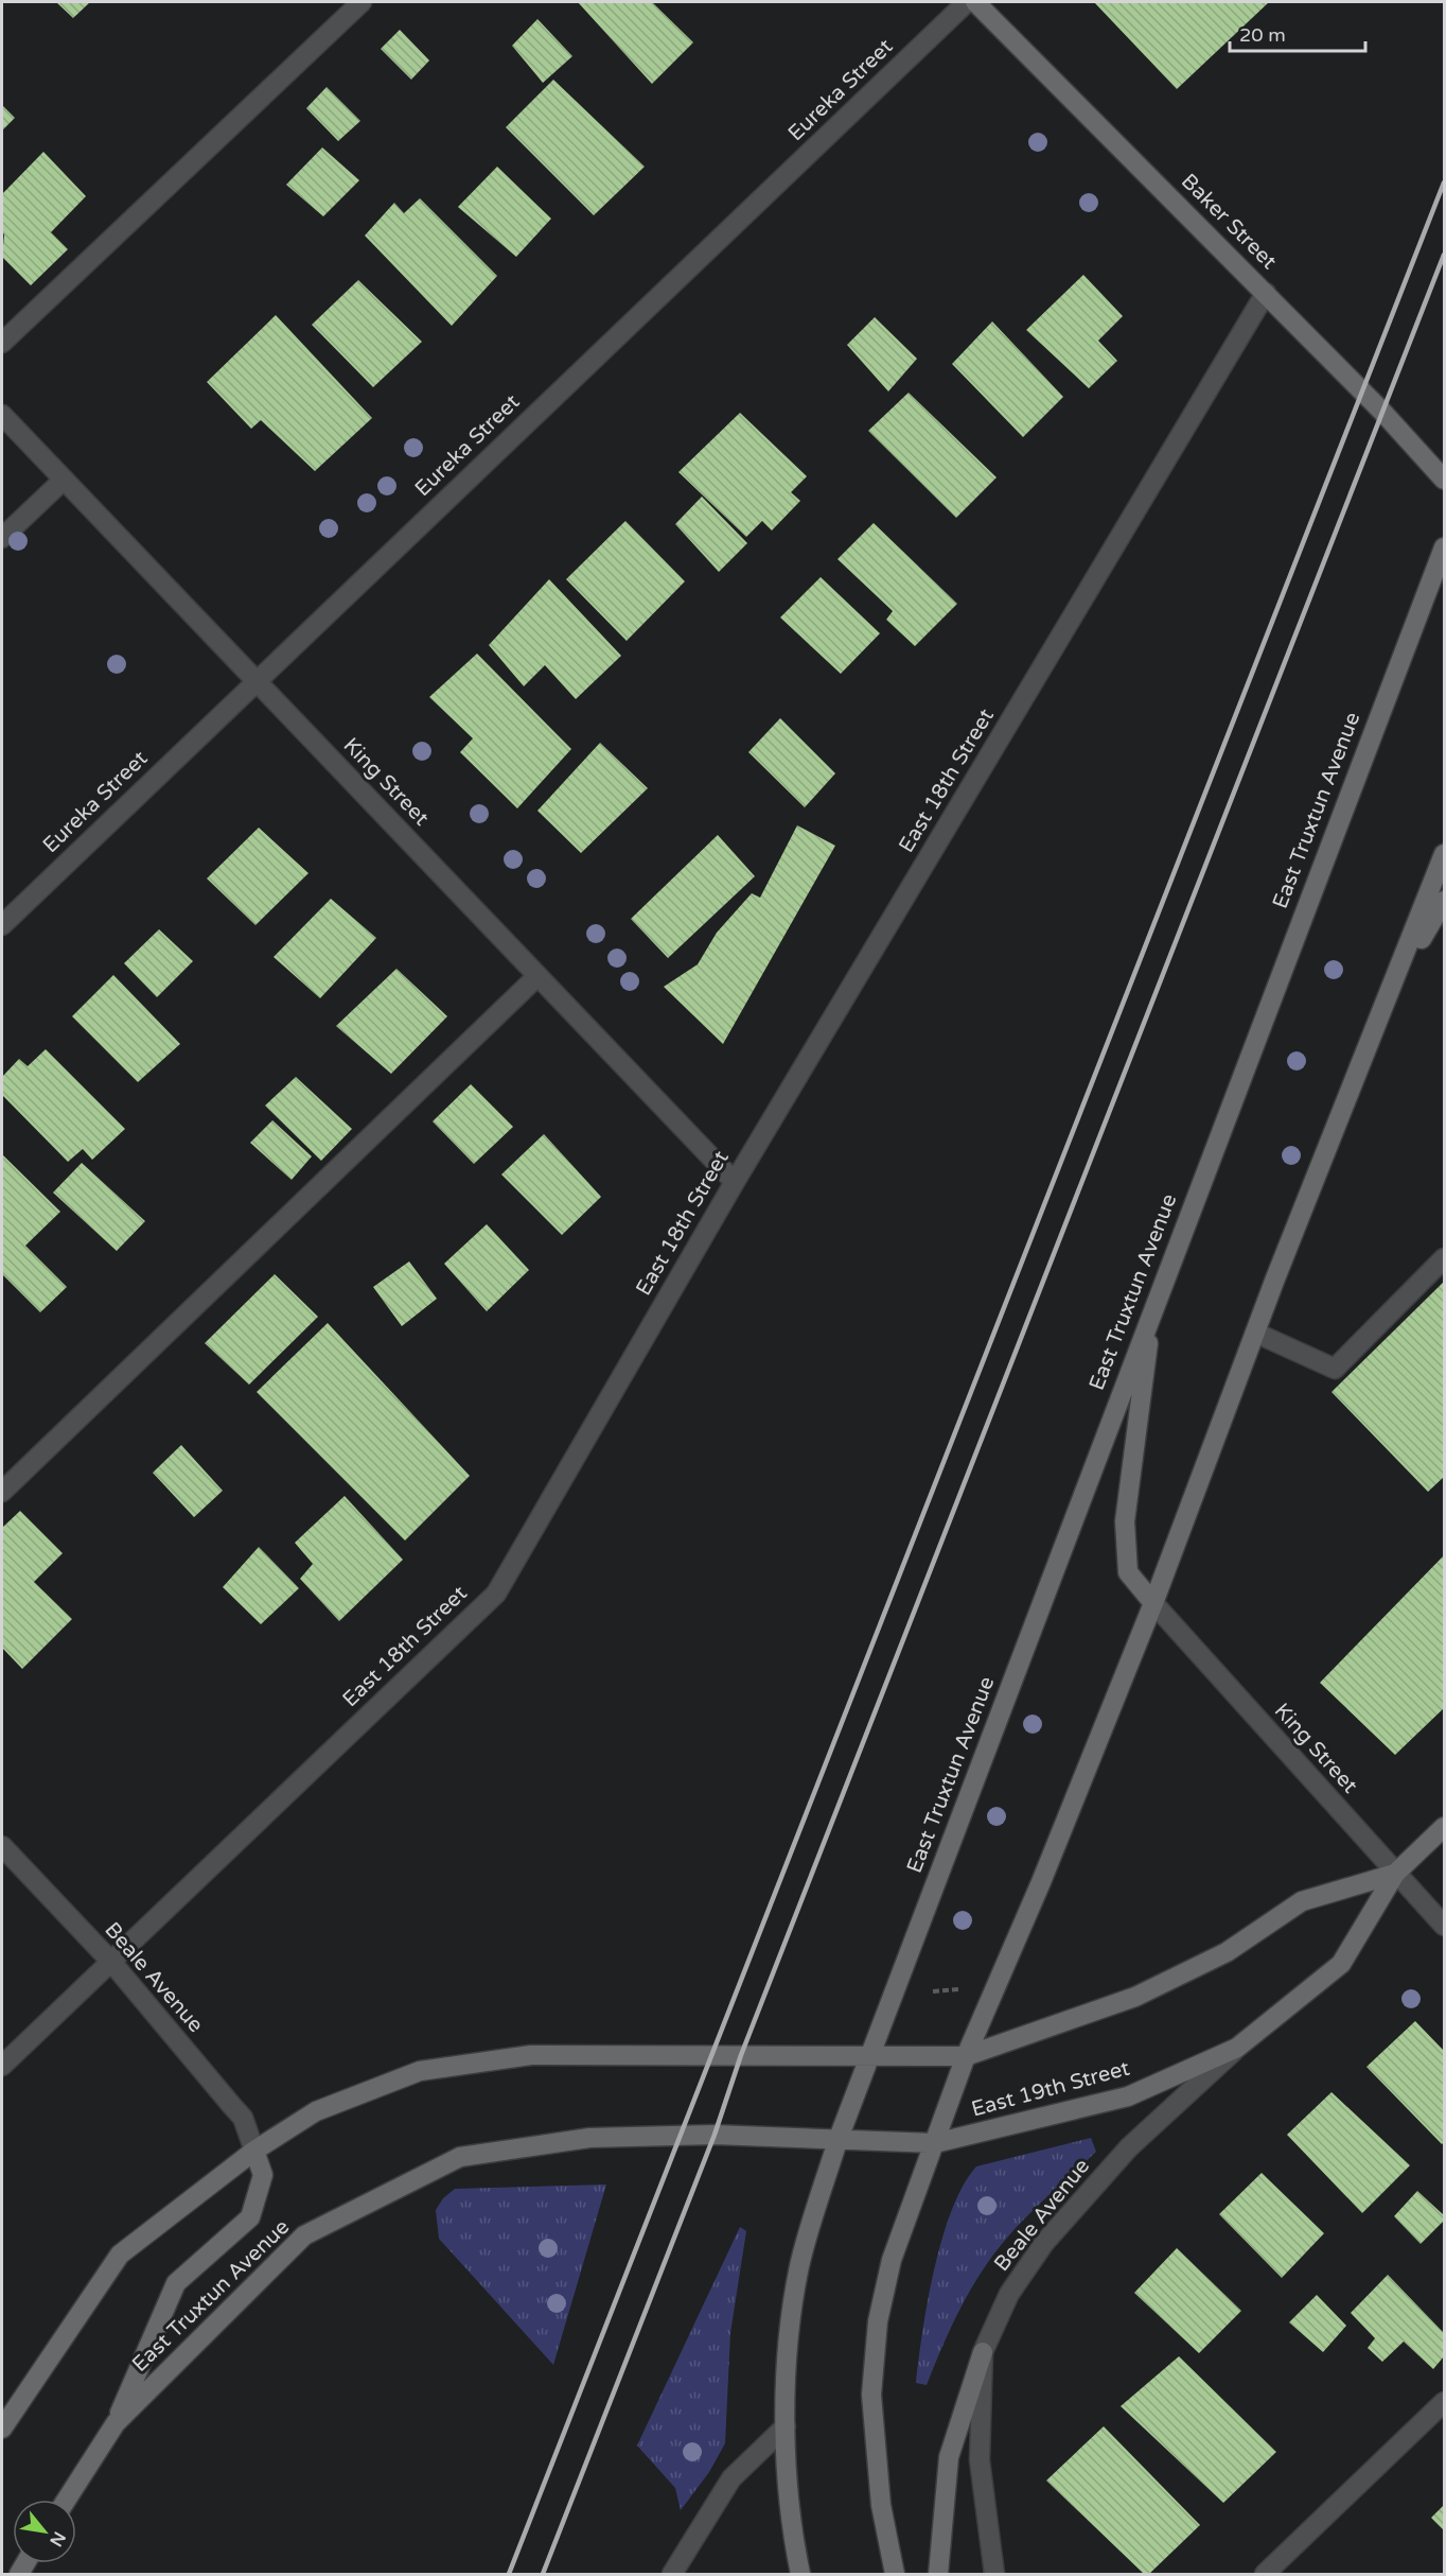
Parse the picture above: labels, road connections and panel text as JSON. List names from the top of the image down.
{
  "streets": {
    "main road": ["Baker Street", "East Truxtun Avenue", "East 19th Street"],
    "street": [
      "Eureka Street",
      "East 18th Street",
      "King Street",
      "Beale Avenue"
    ]
  },
  "crossings": [
    ["Eureka Street", "King Street"],
    ["Baker Street", "East 18th Street"],
    ["East 18th Street", "King Street"],
    ["East 18th Street", "Beale Avenue"],
    ["King Street", "East 19th Street"],
    ["East Truxtun Avenue", "East 19th Street"],
    ["Beale Avenue", "East 19th Street"]
  ],
  "scale_bar": "20 m",
  "north": "bottom right"
}
